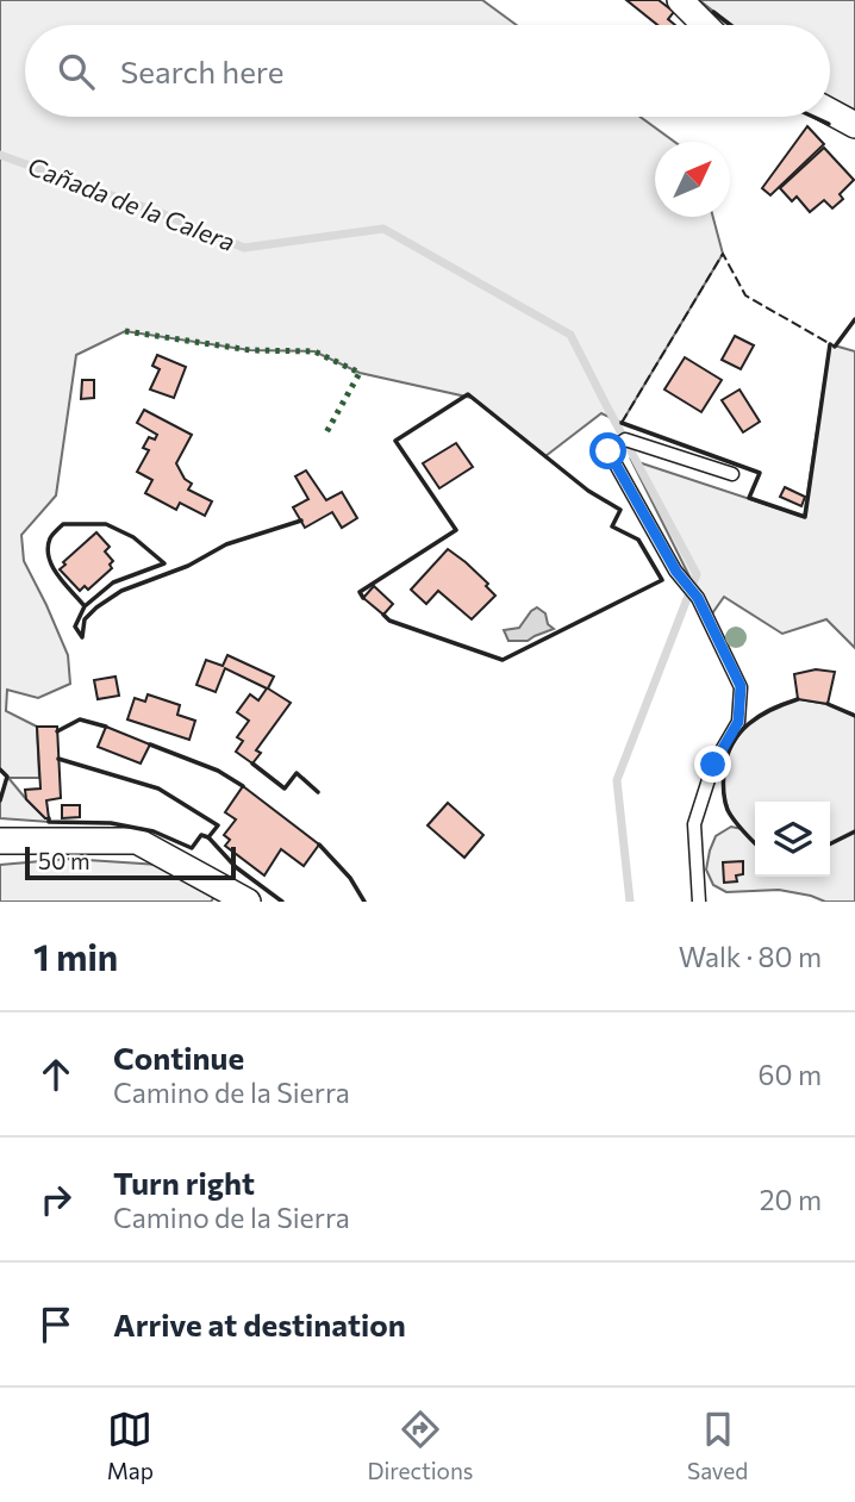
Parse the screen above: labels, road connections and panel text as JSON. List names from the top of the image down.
{
  "water": ["Cañada de la Calera"],
  "scale_bar": "50 m",
  "north": "top right",
  "page": {
    "search": "Search here",
    "scale": "50 m",
    "heading": ["1 min", "Walk · 80 m"],
    "list": [
      ["Continue", "Camino de la Sierra", "60 m"],
      ["Turn right", "Camino de la Sierra", "20 m"],
      "Arrive at destination"
    ],
    "nav": ["Map", "Directions", "Saved"]
  }
}
